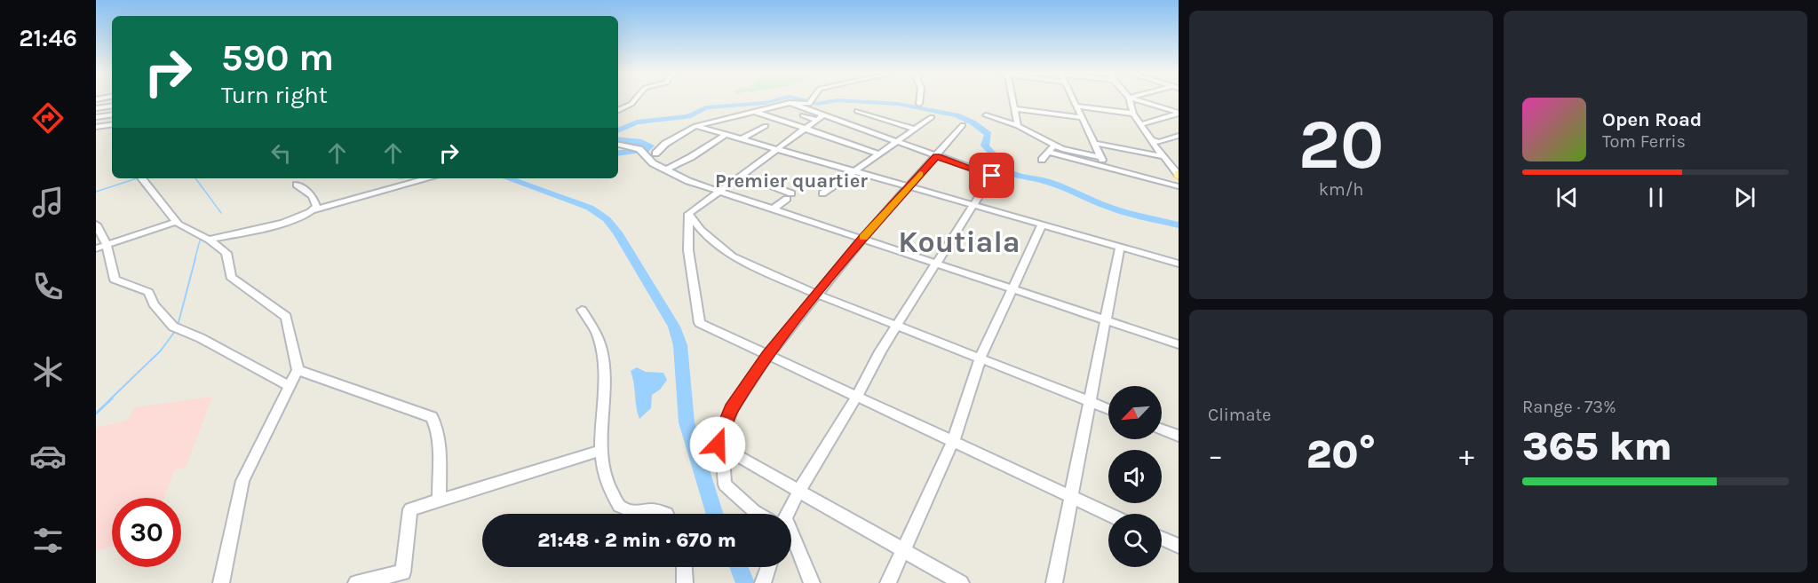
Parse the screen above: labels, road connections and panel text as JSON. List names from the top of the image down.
{
  "districts": ["Premier quartier", "Koutiala"],
  "north": "bottom left",
  "page": {
    "tabs": "21:46",
    "tile": [
      ["20", "km/h"],
      "Climate",
      ["Range · 73%", "365 km"]
    ],
    "turn": ["590 m", "Turn right"],
    "song": ["Open Road", "Tom Ferris"],
    "heat": ["−", "20°", "+"],
    "limit": "30",
    "trip": "21:48 · 2 min · 670 m"
  }
}
